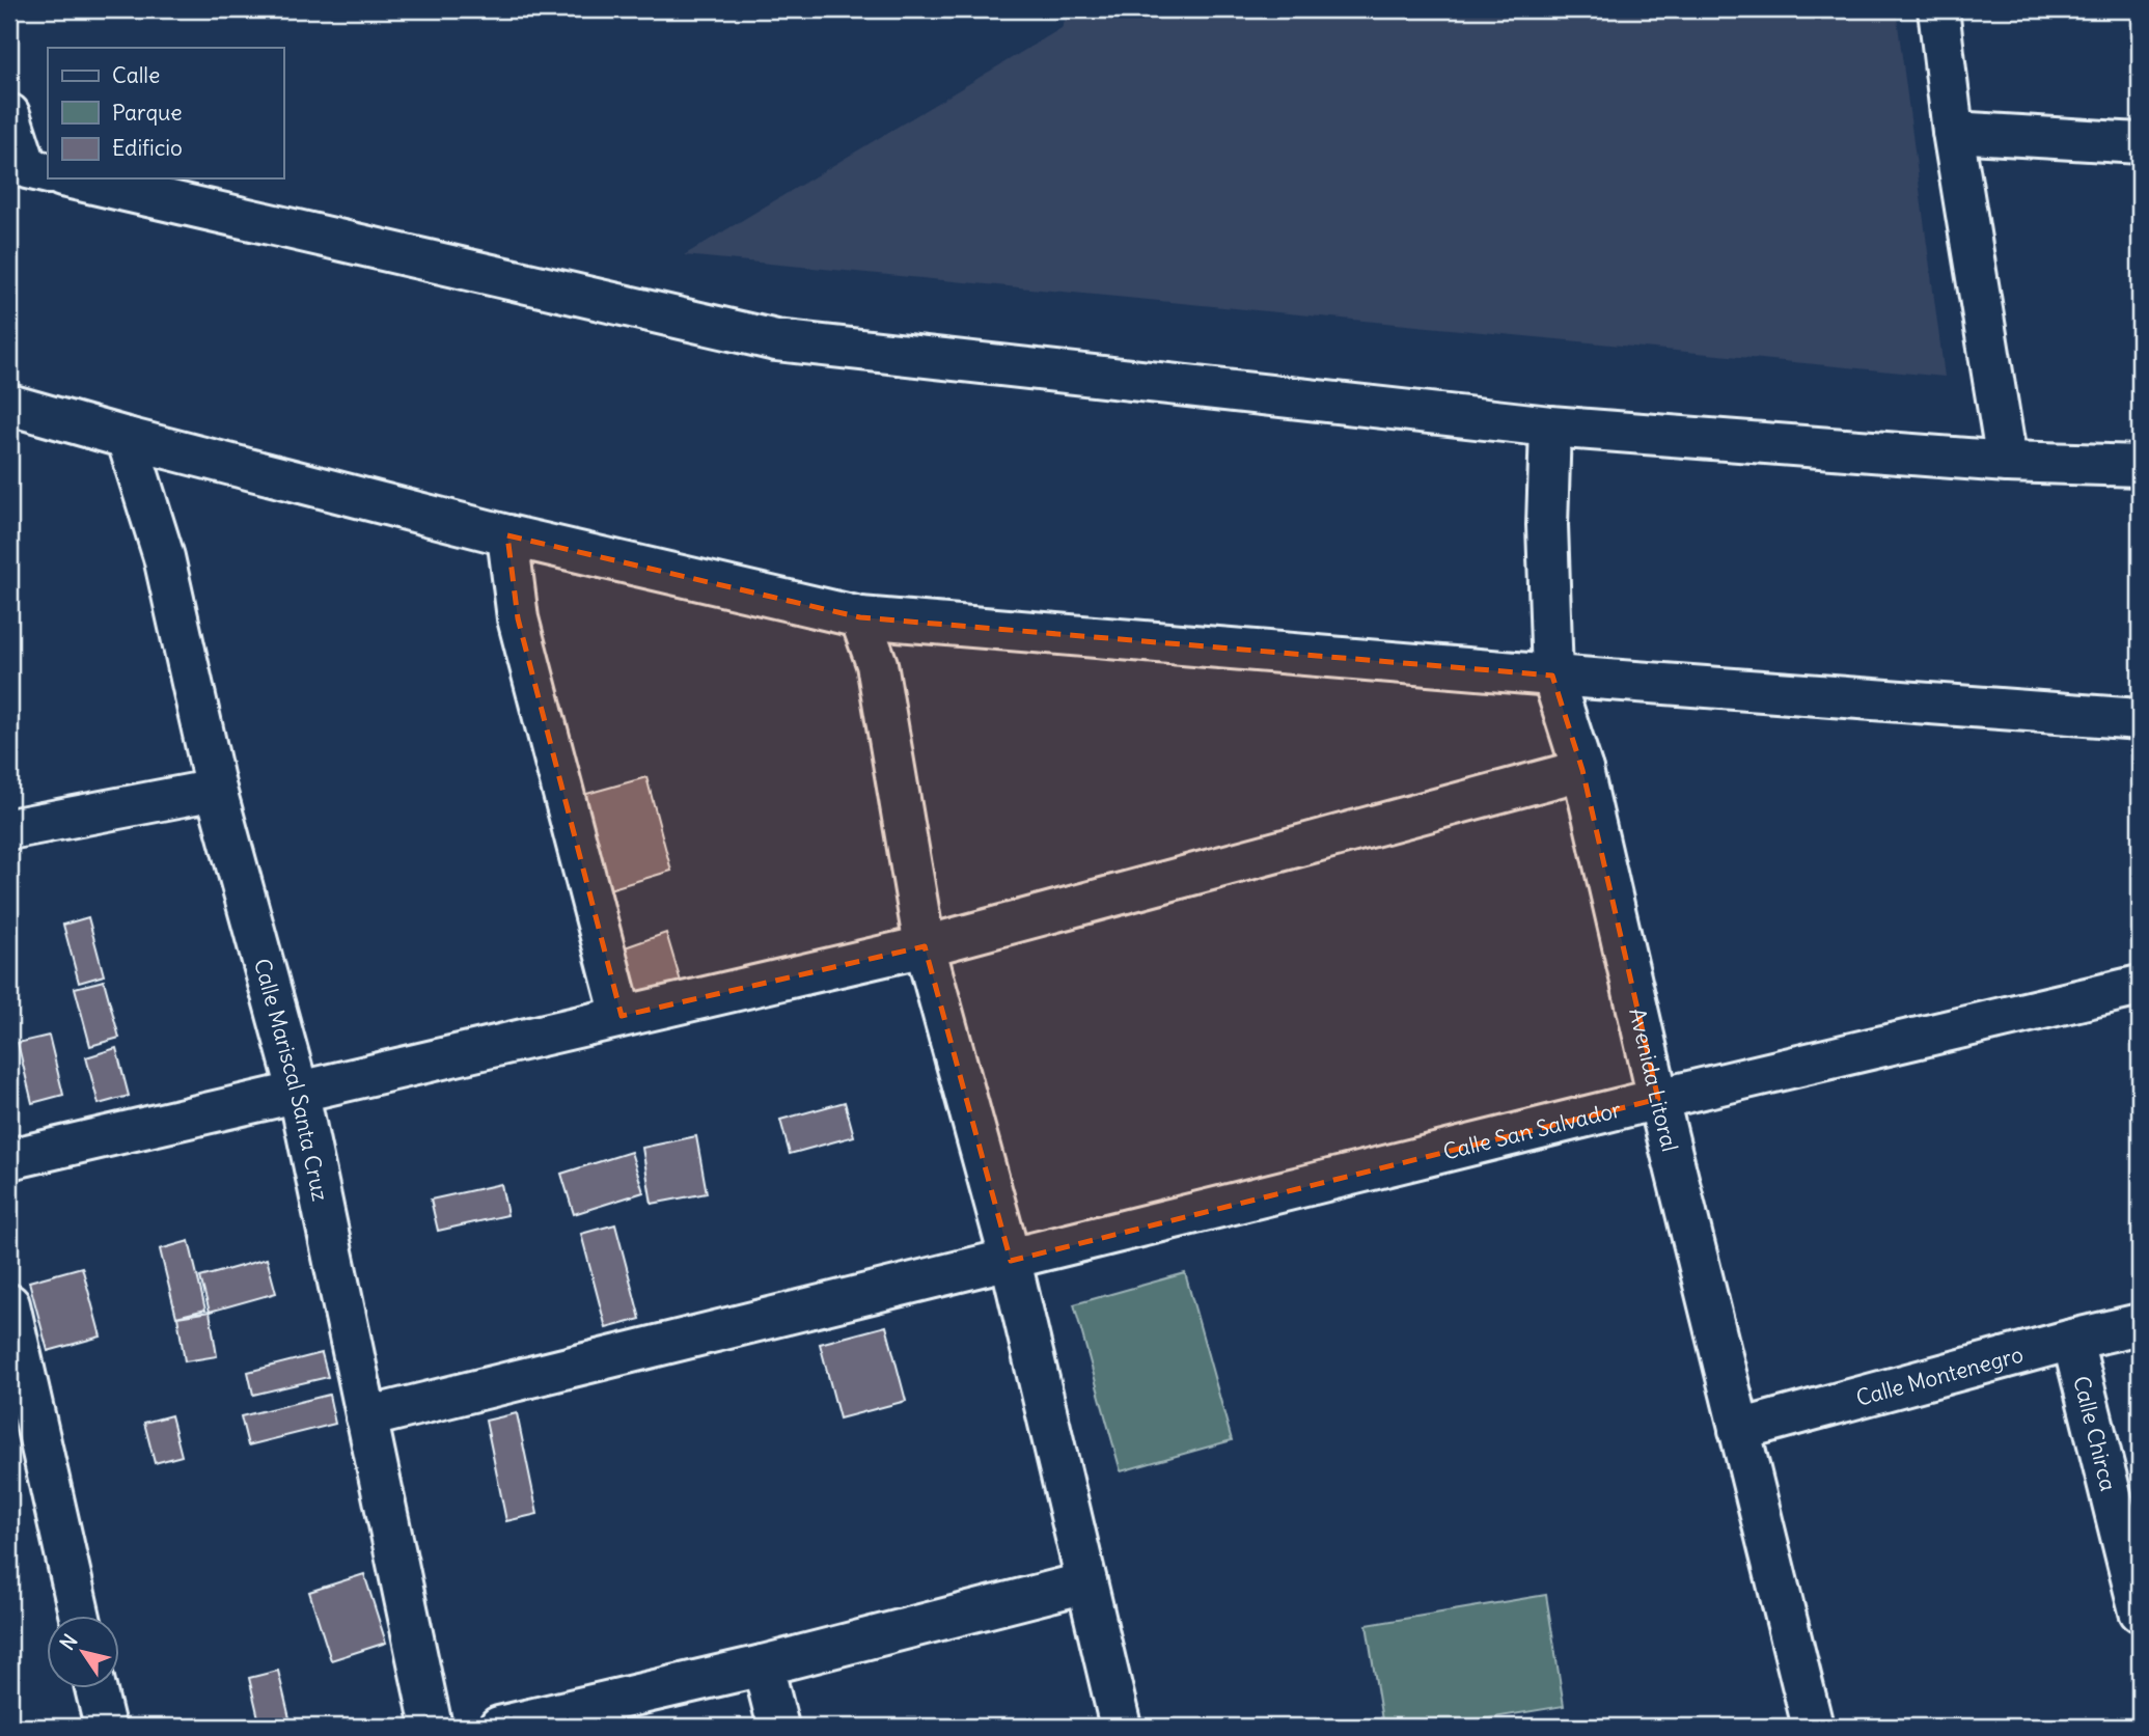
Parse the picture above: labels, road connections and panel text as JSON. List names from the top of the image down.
{
  "streets": {
    "street": [
      "Calle Mariscal Santa Cruz",
      "Avenida Litoral",
      "Calle San Salvador",
      "Calle Montenegro",
      "Calle Chirca"
    ]
  },
  "crossings": [
    ["Calle Mariscal Santa Cruz", "Calle San Salvador"],
    ["Avenida Litoral", "Calle San Salvador"],
    ["Avenida Litoral", "Calle Montenegro"],
    ["Calle Montenegro", "Calle Chirca"]
  ],
  "legend": ["Calle", "Parque", "Edificio"],
  "north": "top left"
}
